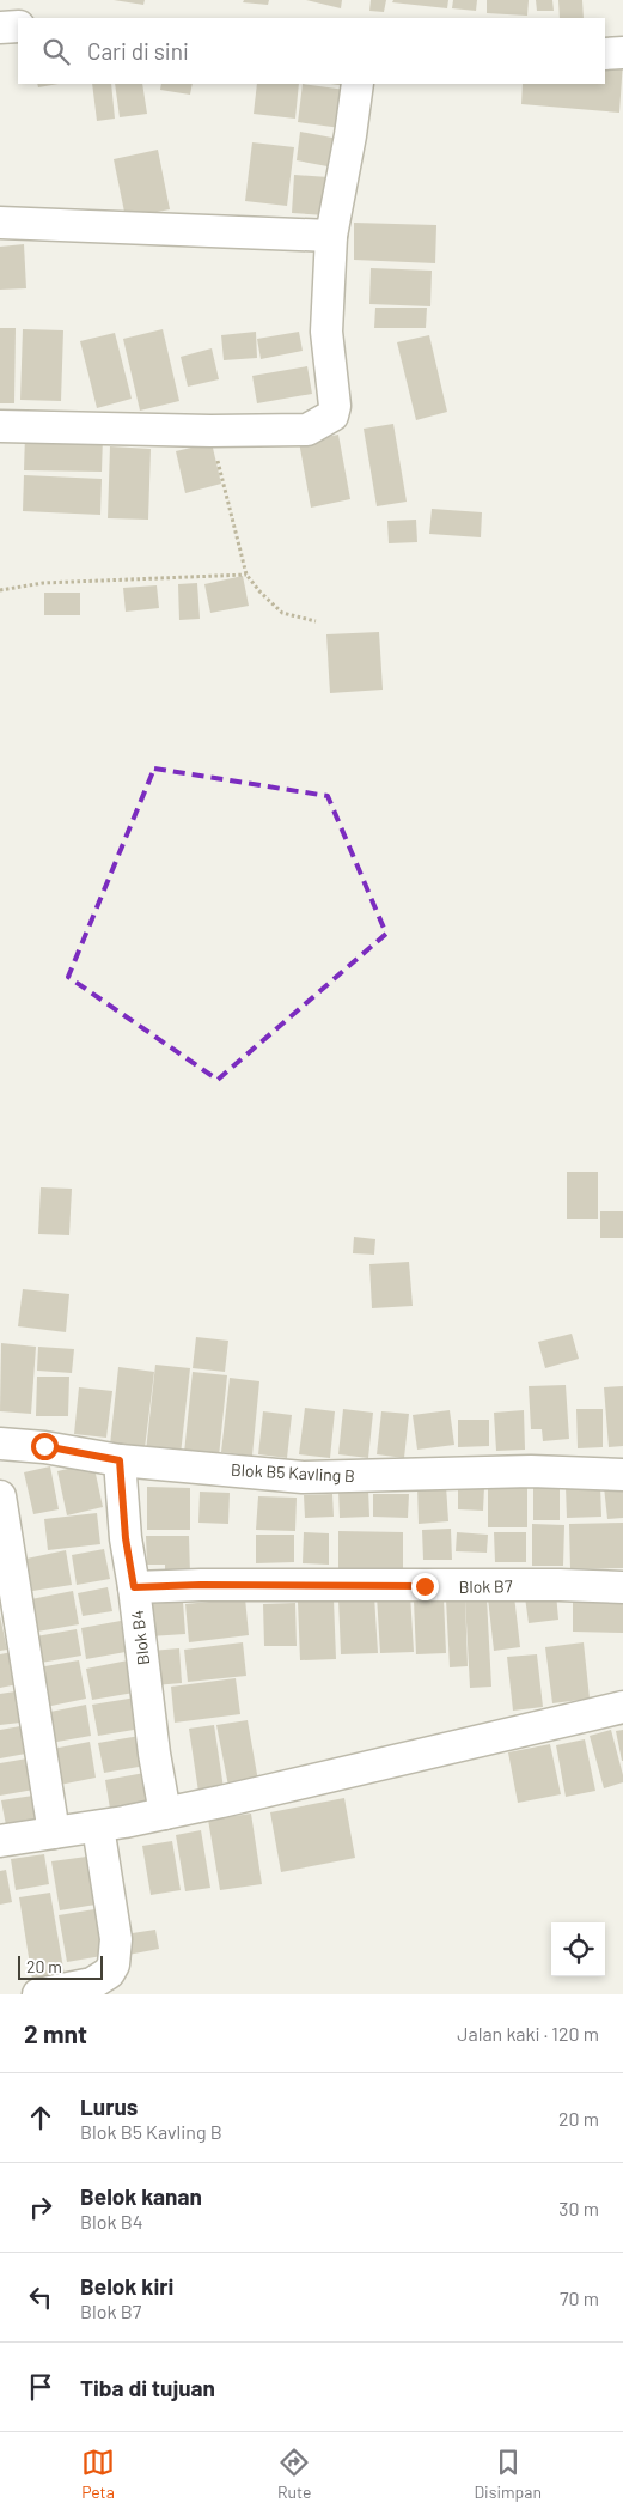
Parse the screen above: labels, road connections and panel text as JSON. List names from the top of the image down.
{
  "streets": {
    "street": ["Blok B5 Kavling B", "Blok B7", "Blok B4"]
  },
  "crossings": [
    ["Blok B5 Kavling B", "Blok B4"],
    ["Blok B7", "Blok B4"]
  ],
  "scale_bar": "20 m",
  "page": {
    "search": "Cari di sini",
    "scale": "20 m",
    "heading": ["2 mnt", "Jalan kaki · 120 m"],
    "list": [
      ["Lurus", "Blok B5 Kavling B", "20 m"],
      ["Belok kanan", "Blok B4", "30 m"],
      ["Belok kiri", "Blok B7", "70 m"],
      "Tiba di tujuan"
    ],
    "nav": ["Peta", "Rute", "Disimpan"]
  }
}
